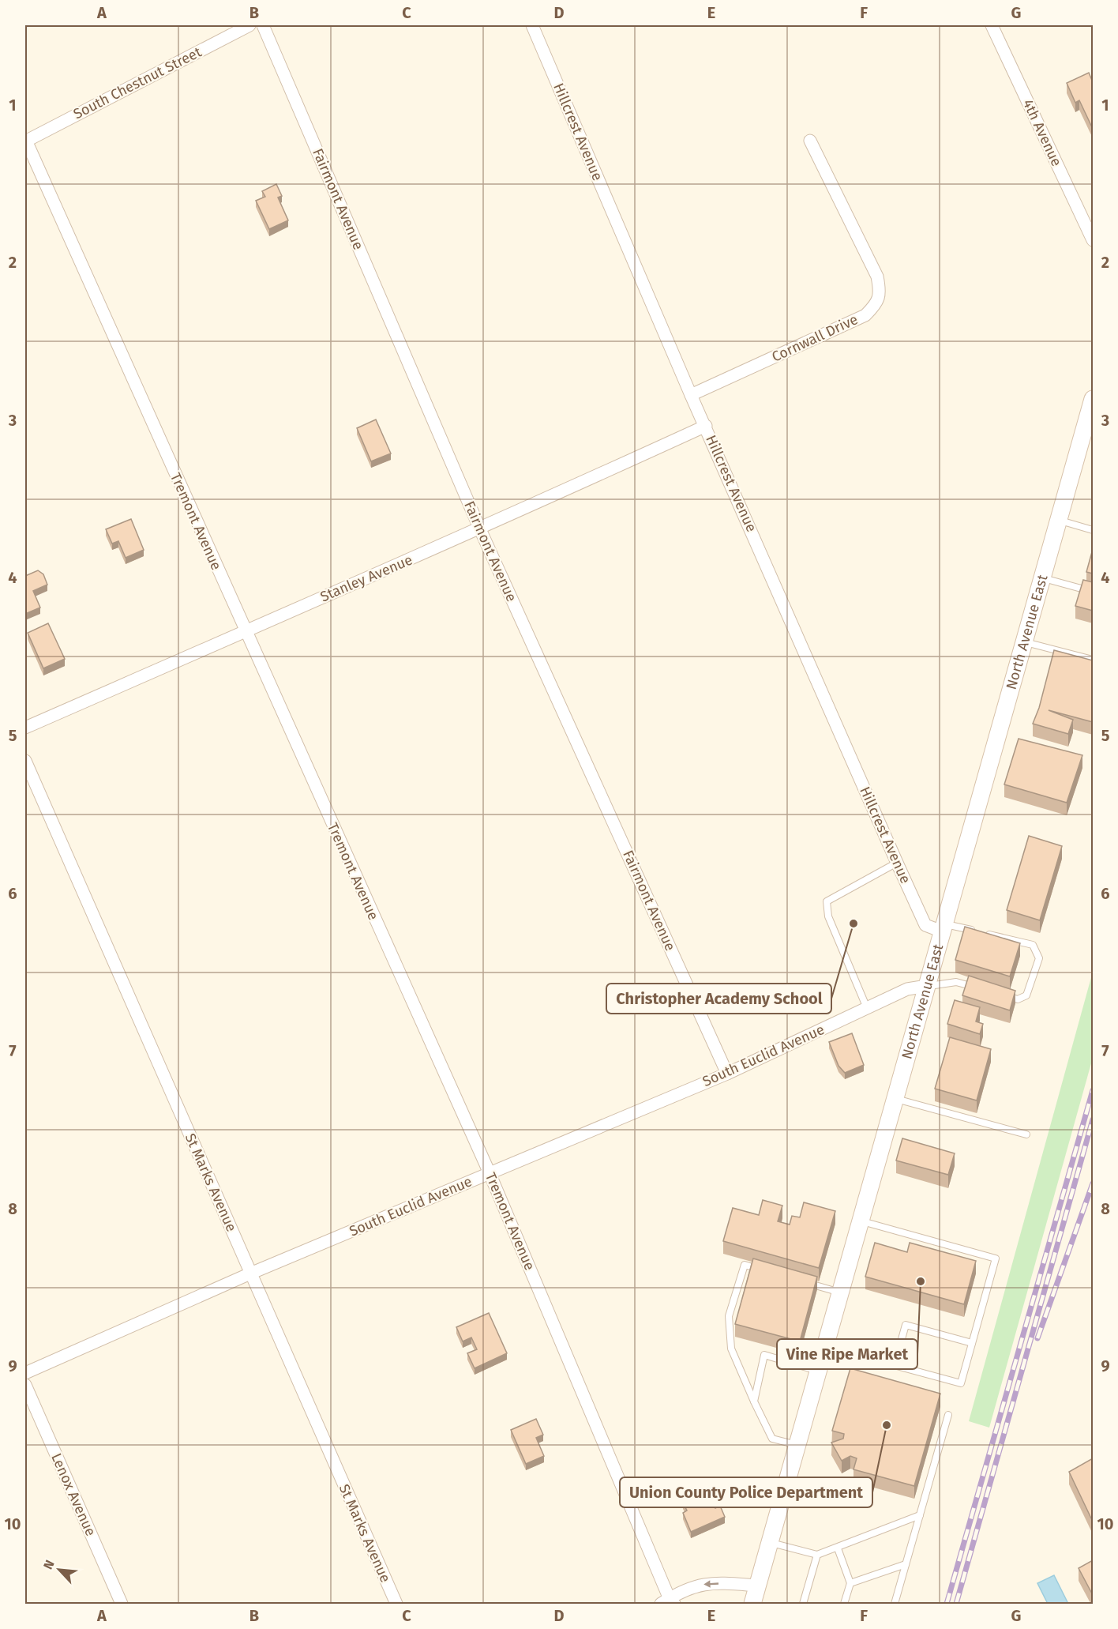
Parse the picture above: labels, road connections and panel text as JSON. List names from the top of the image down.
{
  "streets": {
    "main road": ["North Avenue East"],
    "street": [
      "South Chestnut Street",
      "Hillcrest Avenue",
      "4th Avenue",
      "Fairmont Avenue",
      "Cornwall Drive",
      "Tremont Avenue",
      "Stanley Avenue",
      "South Euclid Avenue",
      "St Marks Avenue",
      "Lenox Avenue"
    ]
  },
  "crossings": [
    ["South Chestnut Street", "Tremont Avenue"],
    ["Hillcrest Avenue", "Cornwall Drive"],
    ["Hillcrest Avenue", "Stanley Avenue"],
    ["Hillcrest Avenue", "North Avenue East"],
    ["Fairmont Avenue", "Stanley Avenue"],
    ["Fairmont Avenue", "South Euclid Avenue"],
    ["Tremont Avenue", "Stanley Avenue"],
    ["Tremont Avenue", "South Euclid Avenue"],
    ["North Avenue East", "South Euclid Avenue"],
    ["South Euclid Avenue", "St Marks Avenue"]
  ],
  "places": ["Christopher Academy School", "Vine Ripe Market", "Union County Police Department"],
  "north": "top left",
  "grid": {
    "columns": [
      "A",
      "B",
      "C",
      "D",
      "E",
      "F",
      "G"
    ],
    "rows": [
      "1",
      "2",
      "3",
      "4",
      "5",
      "6",
      "7",
      "8",
      "9",
      "10"
    ]
  }
}
